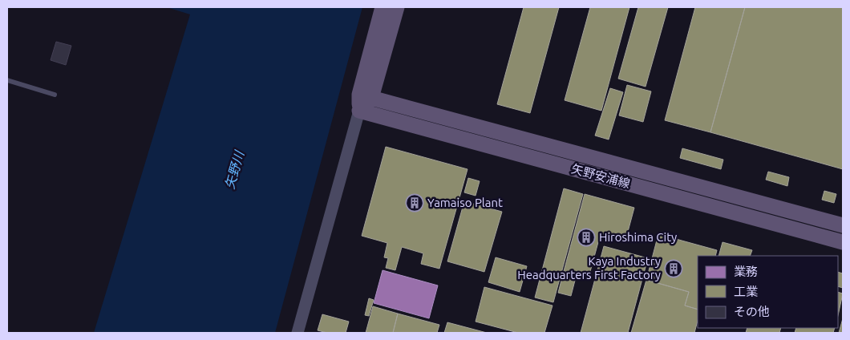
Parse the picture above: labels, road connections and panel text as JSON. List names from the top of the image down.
{
  "streets": {
    "main road": ["矢野安浦線"]
  },
  "water": ["矢野川"],
  "places": {
    "building": ["Yamaiso Plant", "Hiroshima City", "Kaya Industry Headquarters First Factory"]
  },
  "legend": ["業務", "工業", "その他"]
}
